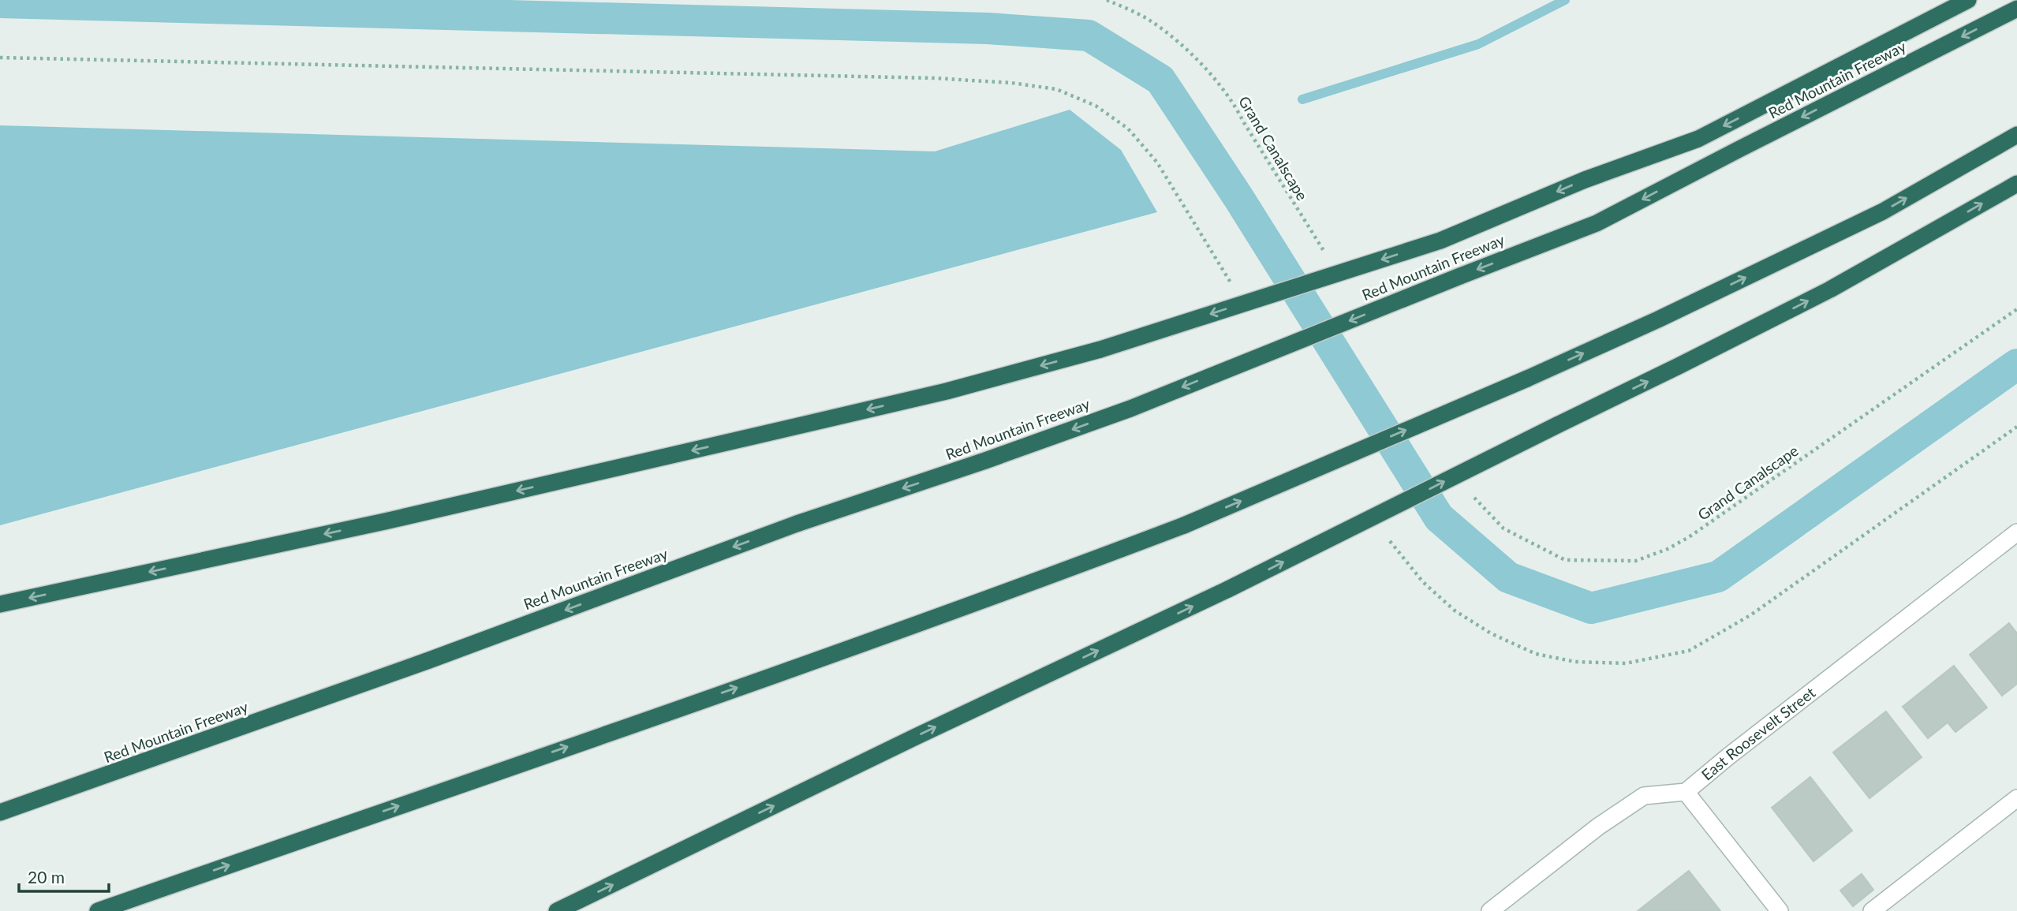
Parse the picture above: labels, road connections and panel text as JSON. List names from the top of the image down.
{
  "streets": {
    "highway": ["Red Mountain Freeway"],
    "street": ["East Roosevelt Street"],
    "path": ["Grand Canalscape"]
  },
  "scale_bar": "20 m"
}
